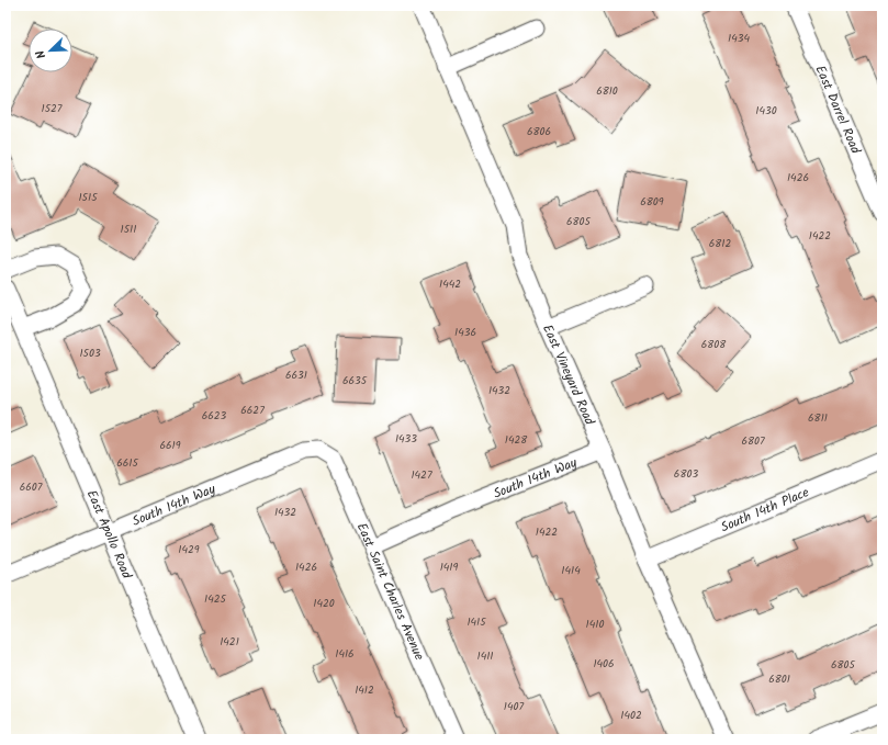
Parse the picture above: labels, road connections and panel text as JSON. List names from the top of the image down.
{
  "streets": {
    "street": [
      "East Darrel Road",
      "East Vineyard Road",
      "South 14th Way",
      "South 14th Place",
      "East Apollo Road",
      "East Saint Charles Avenue"
    ]
  },
  "crossings": [
    ["East Vineyard Road", "South 14th Way"],
    ["East Vineyard Road", "South 14th Place"],
    ["South 14th Way", "East Apollo Road"],
    ["South 14th Way", "East Saint Charles Avenue"]
  ],
  "house_numbers": [
    "1434",
    "6810",
    "1527",
    "1430",
    "6806",
    "1426",
    "1515",
    "6809",
    "6805",
    "1511",
    "1422",
    "6812",
    "1442",
    "1436",
    "6808",
    "1503",
    "6631",
    "6635",
    "1432",
    "6627",
    "6623",
    "6811",
    "1433",
    "1428",
    "6807",
    "6619",
    "6615",
    "6803",
    "1427",
    "6607",
    "1432",
    "1422",
    "1429",
    "1426",
    "1419",
    "1414",
    "1425",
    "1420",
    "1415",
    "1410",
    "1421",
    "1416",
    "1411",
    "1406",
    "6805",
    "6801",
    "1412",
    "1407",
    "1402"
  ],
  "north": "bottom left"
}
